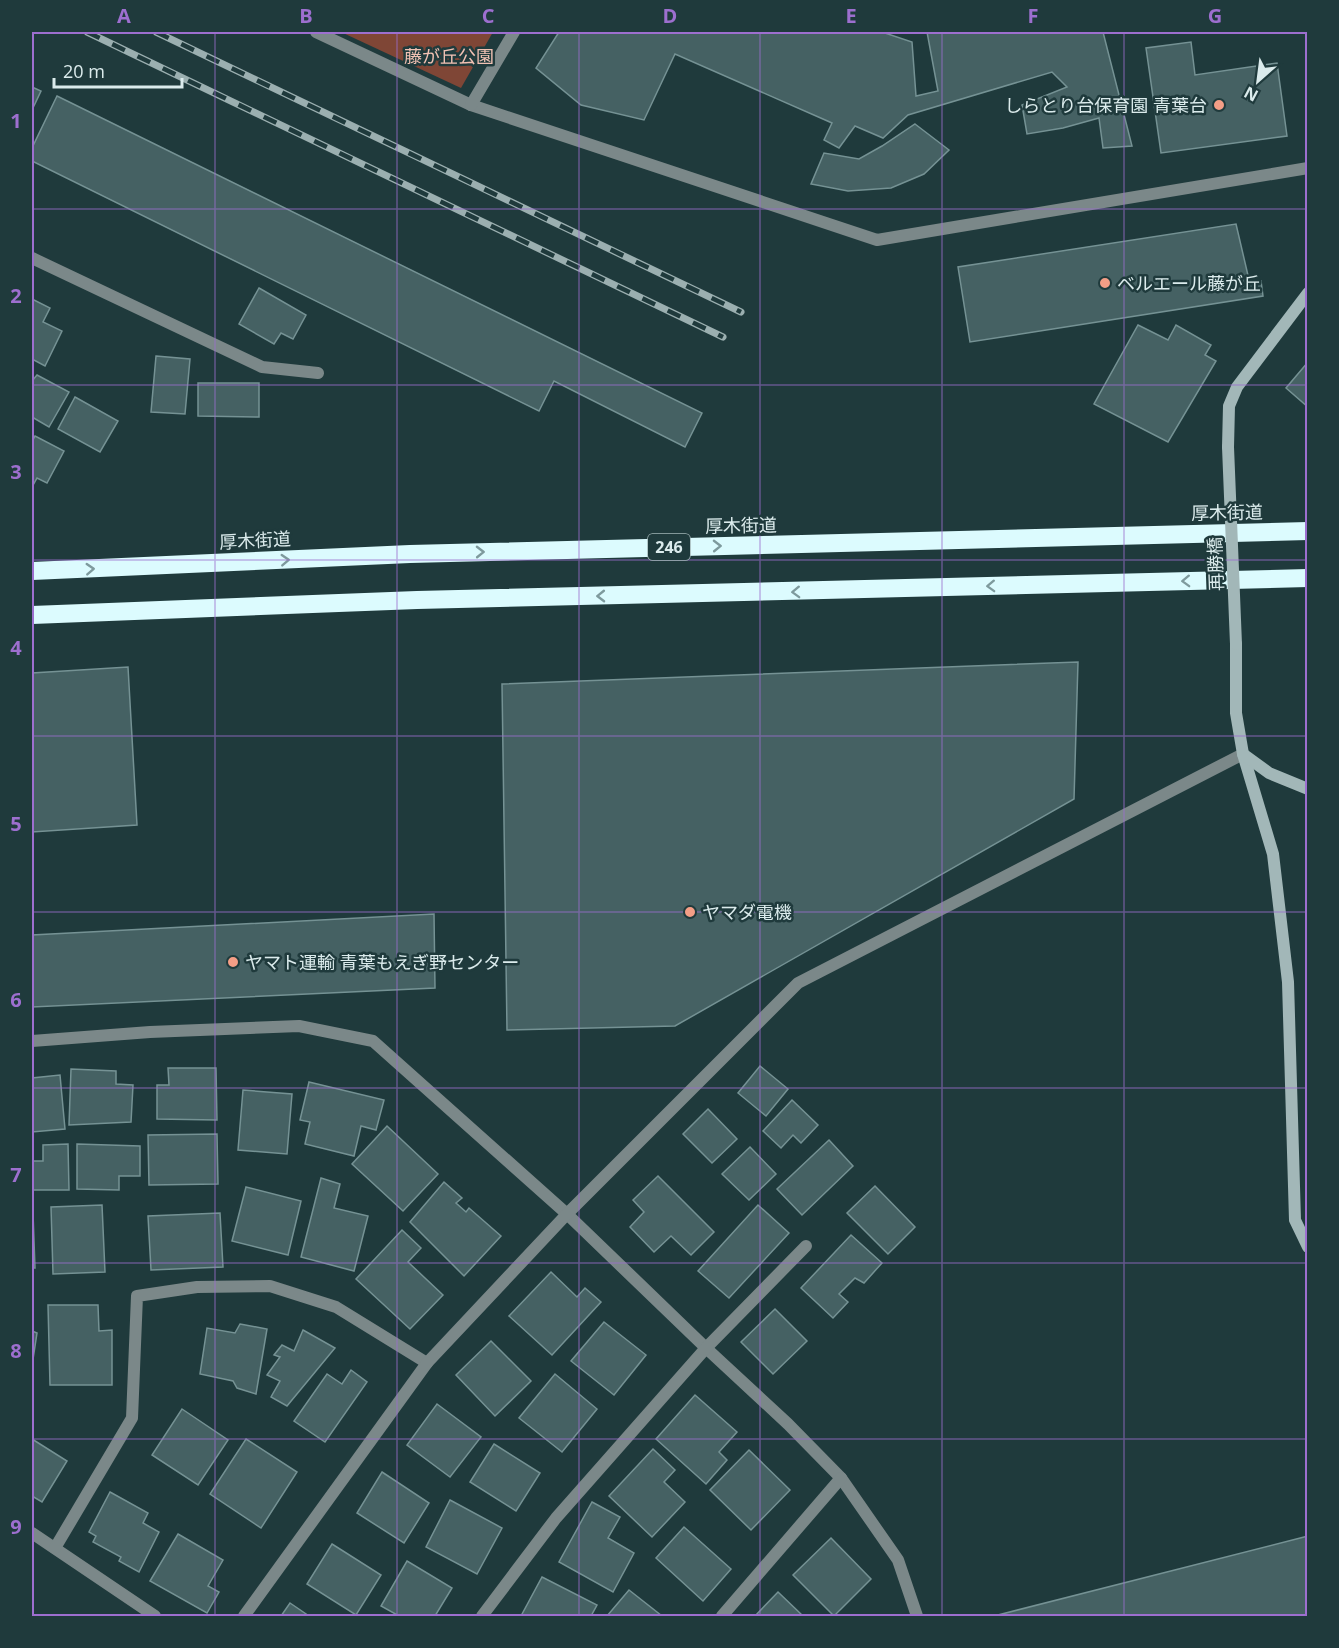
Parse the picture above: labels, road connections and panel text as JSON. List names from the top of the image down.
{
  "streets": {
    "highway": ["厚木街道", "246"],
    "street": ["再勝橋"]
  },
  "parks": ["藤が丘公園"],
  "places": [
    "しらとり台保育園 青葉台",
    "ベルエール藤が丘",
    "ヤマダ電機",
    "ヤマト運輸 青葉もえぎ野センター"
  ],
  "scale_bar": "20 m",
  "north": "bottom left",
  "grid": {
    "columns": [
      "A",
      "B",
      "C",
      "D",
      "E",
      "F",
      "G"
    ],
    "rows": [
      "1",
      "2",
      "3",
      "4",
      "5",
      "6",
      "7",
      "8",
      "9"
    ]
  }
}
